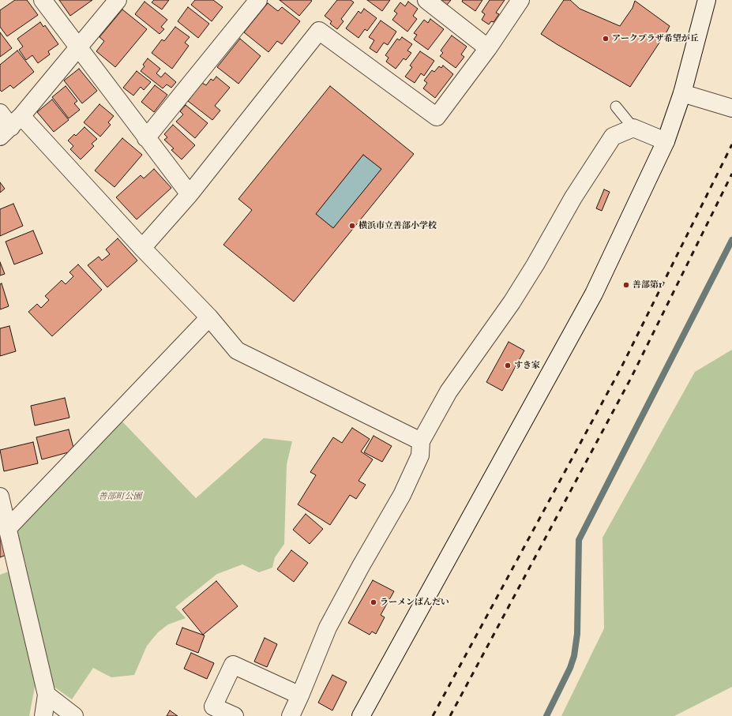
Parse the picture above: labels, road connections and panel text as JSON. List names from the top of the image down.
{
  "parks": ["善部町公園"],
  "places": [
    "アークプラザ希望が丘",
    "横浜市立善部小学校",
    "善部第1",
    "すき家",
    "ラーメンばんだい"
  ]
}
